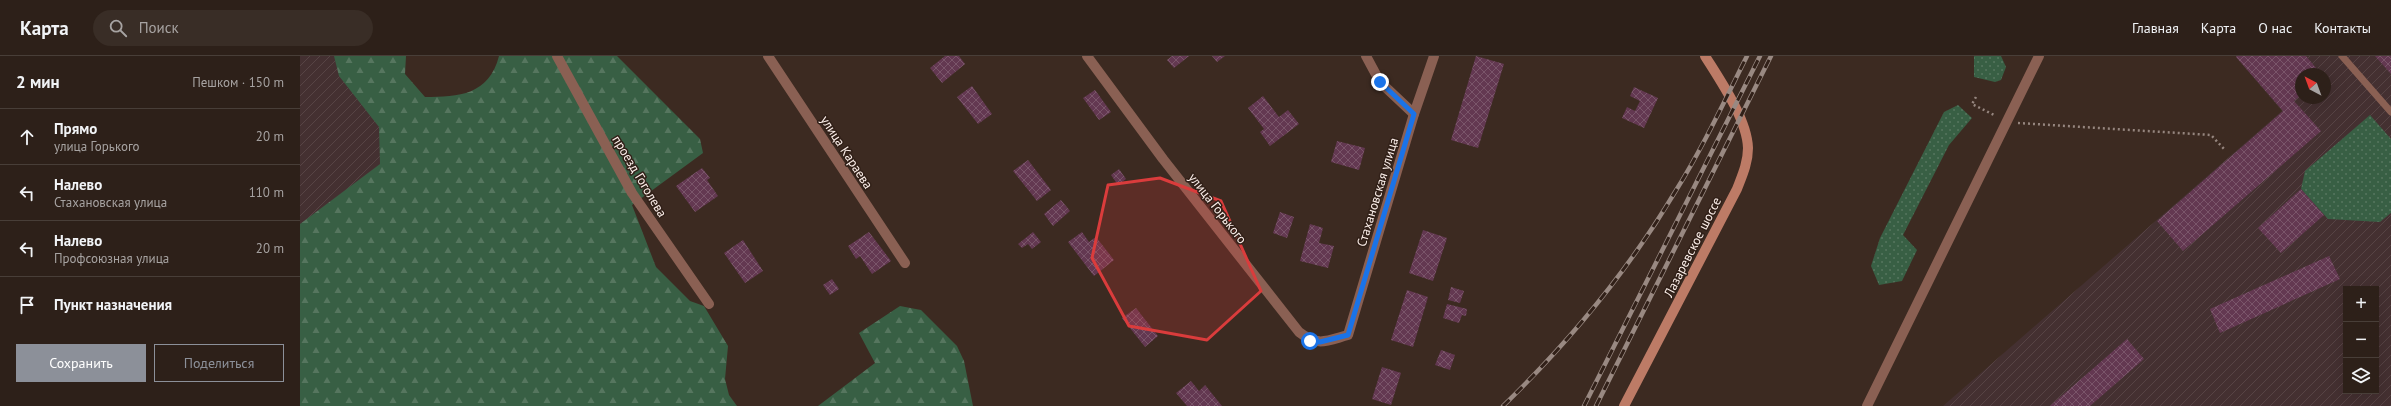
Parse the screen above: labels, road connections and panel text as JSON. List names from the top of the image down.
{
  "streets": {
    "street": [
      "улица Караева",
      "проезд Гоголева",
      "Стахановская улица",
      "улица Горького",
      "Лазаревское шоссе"
    ]
  },
  "crossings": [
    ["Стахановская улица", "улица Горького"]
  ],
  "north": "top left",
  "page": {
    "header": "Карта",
    "search": "Поиск",
    "nav": [
      "Главная",
      "Карта",
      "О нас",
      "Контакты"
    ],
    "heading": ["2 мин", "Пешком · 150 m"],
    "list": [
      ["Прямо", "улица Горького", "20 m"],
      ["Налево", "Стахановская улица", "110 m"],
      ["Налево", "Профсоюзная улица", "20 m"],
      "Пункт назначения"
    ],
    "map_buttons": ["+", "−"],
    "buttons": ["Сохранить", "Поделиться"]
  }
}
